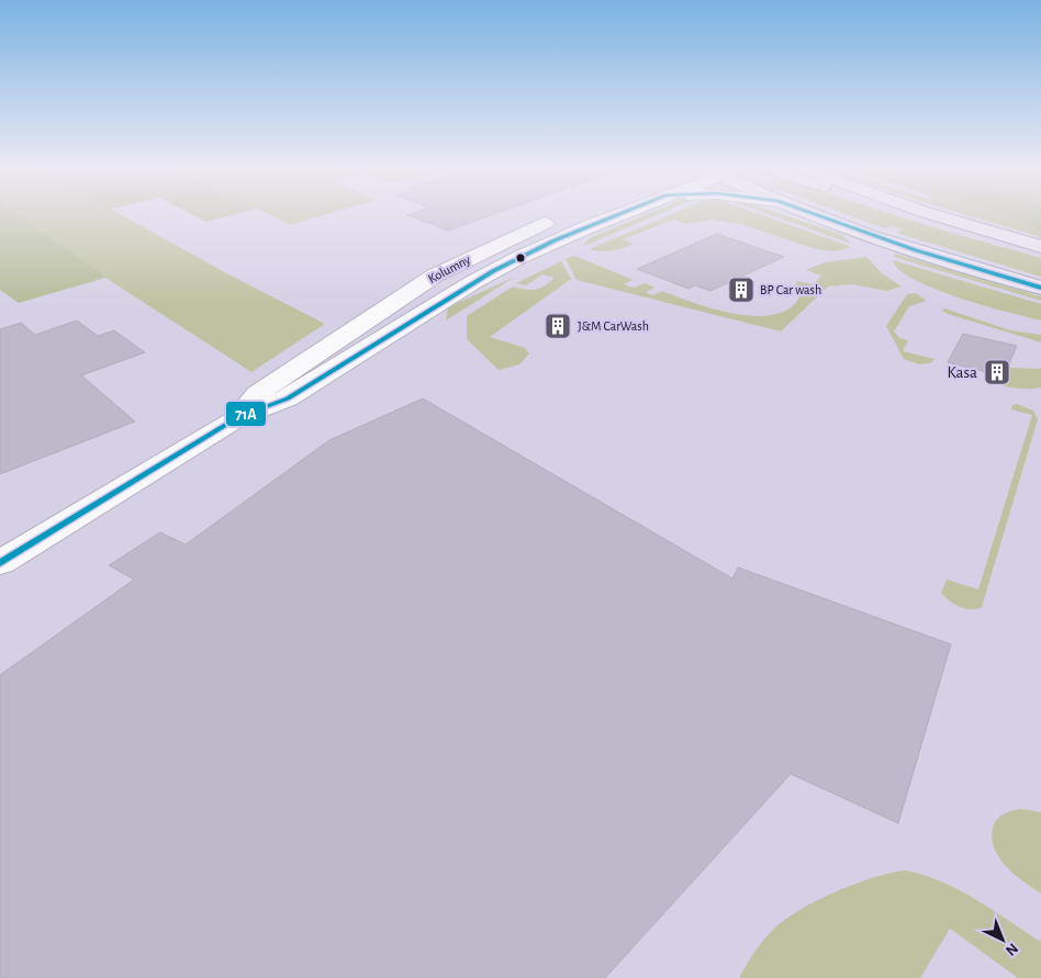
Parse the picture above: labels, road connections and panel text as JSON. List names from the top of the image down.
{
  "streets": {
    "street": ["Kolumny"]
  },
  "places": {
    "building": ["BP Car wash", "J&M CarWash", "Kasa"]
  },
  "lines": ["transit line 71A"],
  "north": "bottom right"
}
